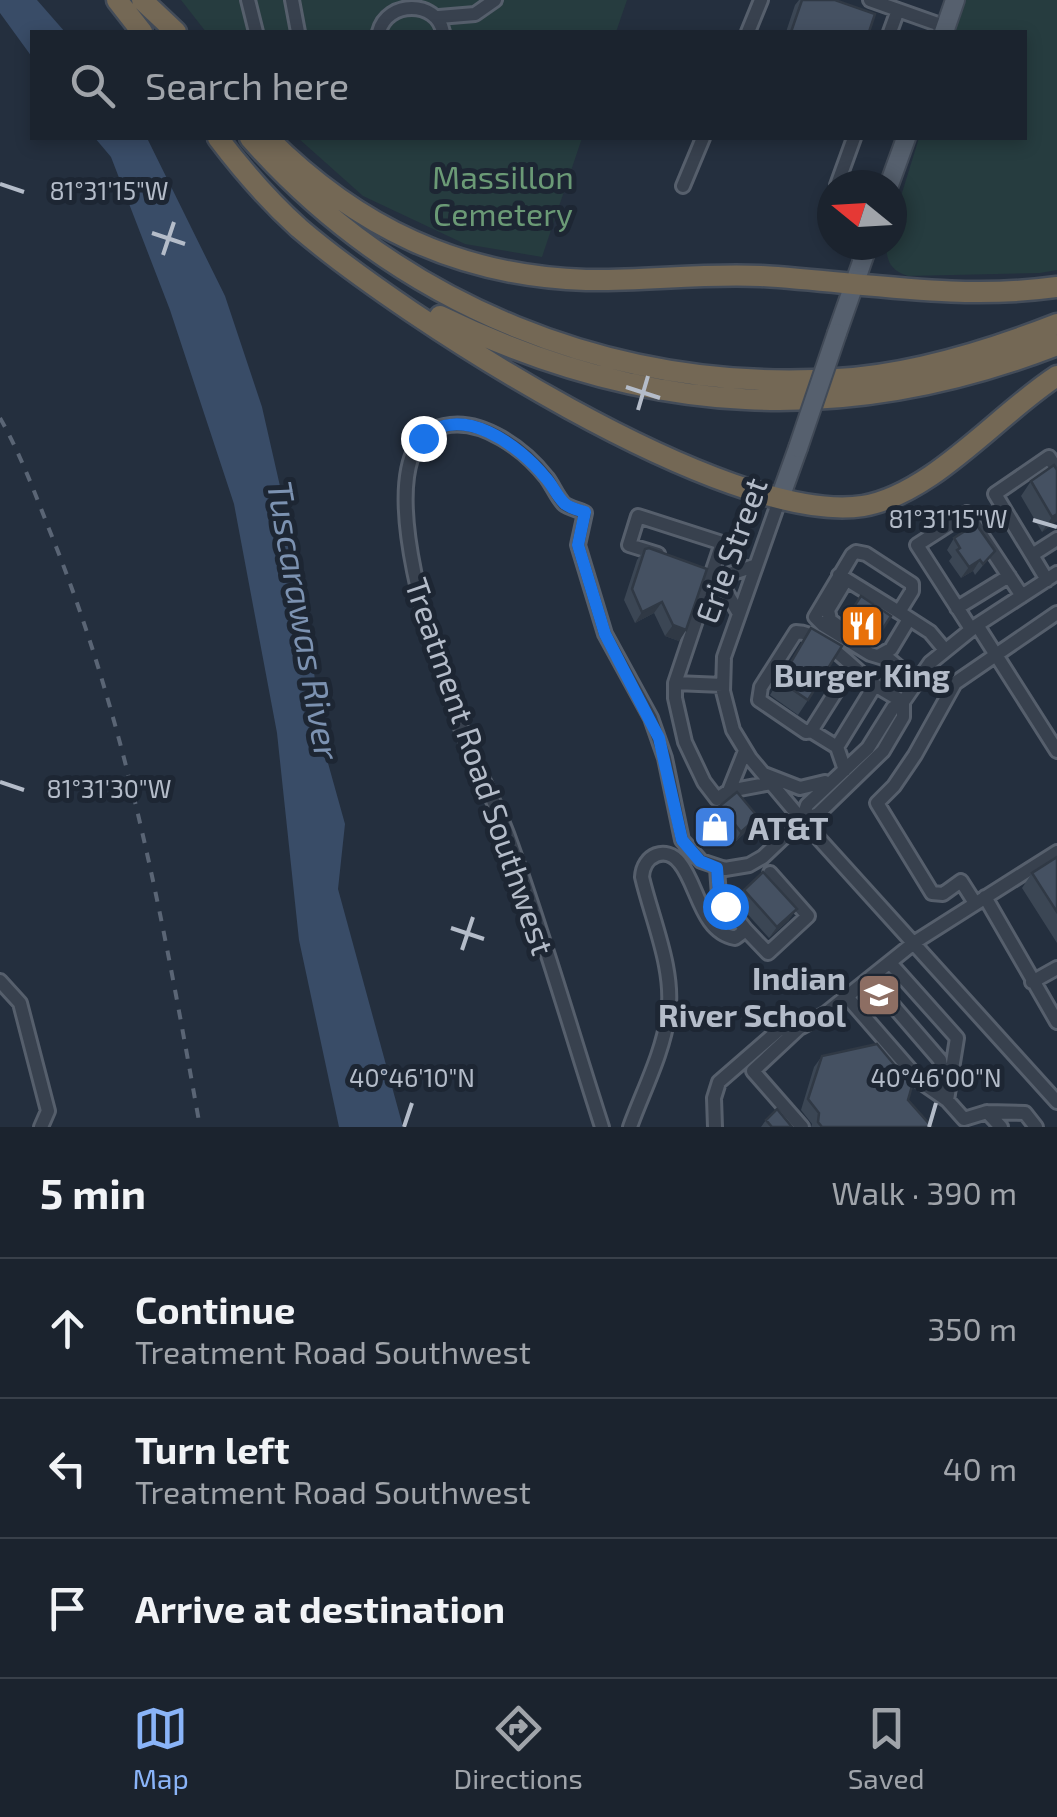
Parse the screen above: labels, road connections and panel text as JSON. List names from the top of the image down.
{
  "streets": {
    "main road": ["Erie Street"],
    "street": ["Treatment Road Southwest"]
  },
  "water": ["Tuscarawas River"],
  "parks": ["Massillon Cemetery"],
  "places": {
    "restaurant": ["Burger King"],
    "shop": ["AT&T"],
    "school or university": ["Indian River School"]
  },
  "north": "left",
  "page": {
    "search": "Search here",
    "heading": ["5 min", "Walk · 390 m"],
    "list": [
      ["Continue", "Treatment Road Southwest", "350 m"],
      ["Turn left", "Treatment Road Southwest", "40 m"],
      "Arrive at destination"
    ],
    "nav": ["Map", "Directions", "Saved"]
  },
  "coordinates": [
    "81°31'15\"W",
    "81°31'30\"W",
    "40°46'10\"N",
    "40°46'00\"N"
  ]
}
